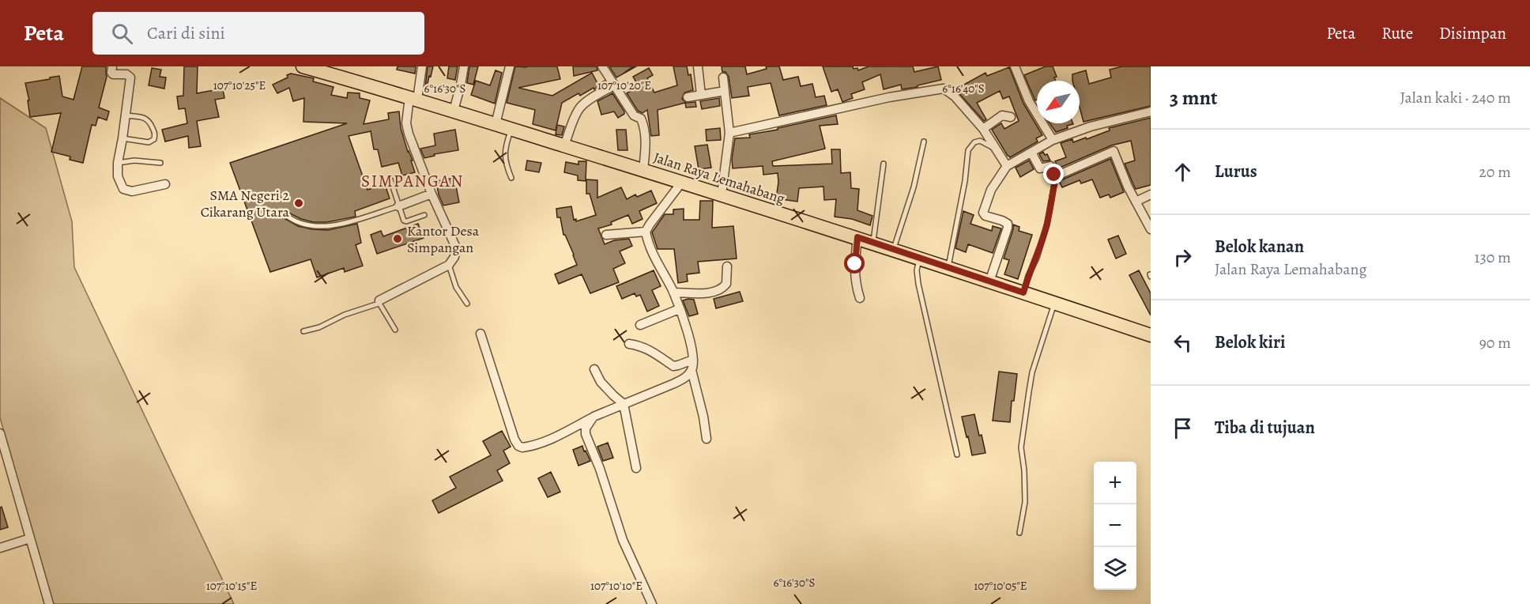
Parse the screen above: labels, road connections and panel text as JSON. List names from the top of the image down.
{
  "streets": {
    "main road": ["Jalan Raya Lemahabang"]
  },
  "districts": ["SIMPANGAN"],
  "places": ["SMA Negeri 2 Cikarang Utara", "Kantor Desa Simpangan"],
  "north": "bottom left",
  "page": {
    "header": "Peta",
    "search": "Cari di sini",
    "nav": ["Peta", "Rute", "Disimpan"],
    "heading": ["3 mnt", "Jalan kaki · 240 m"],
    "list": [
      ["Lurus", "20 m"],
      ["Belok kanan", "Jalan Raya Lemahabang", "130 m"],
      ["Belok kiri", "90 m"],
      "Tiba di tujuan"
    ],
    "map_buttons": ["+", "−"]
  },
  "coordinates": [
    "107°10'25\"E",
    "107°10'20\"E",
    "6°16'30\"S",
    "6°16'40\"S",
    "107°10'15\"E",
    "107°10'10\"E",
    "107°10'05\"E"
  ]
}
